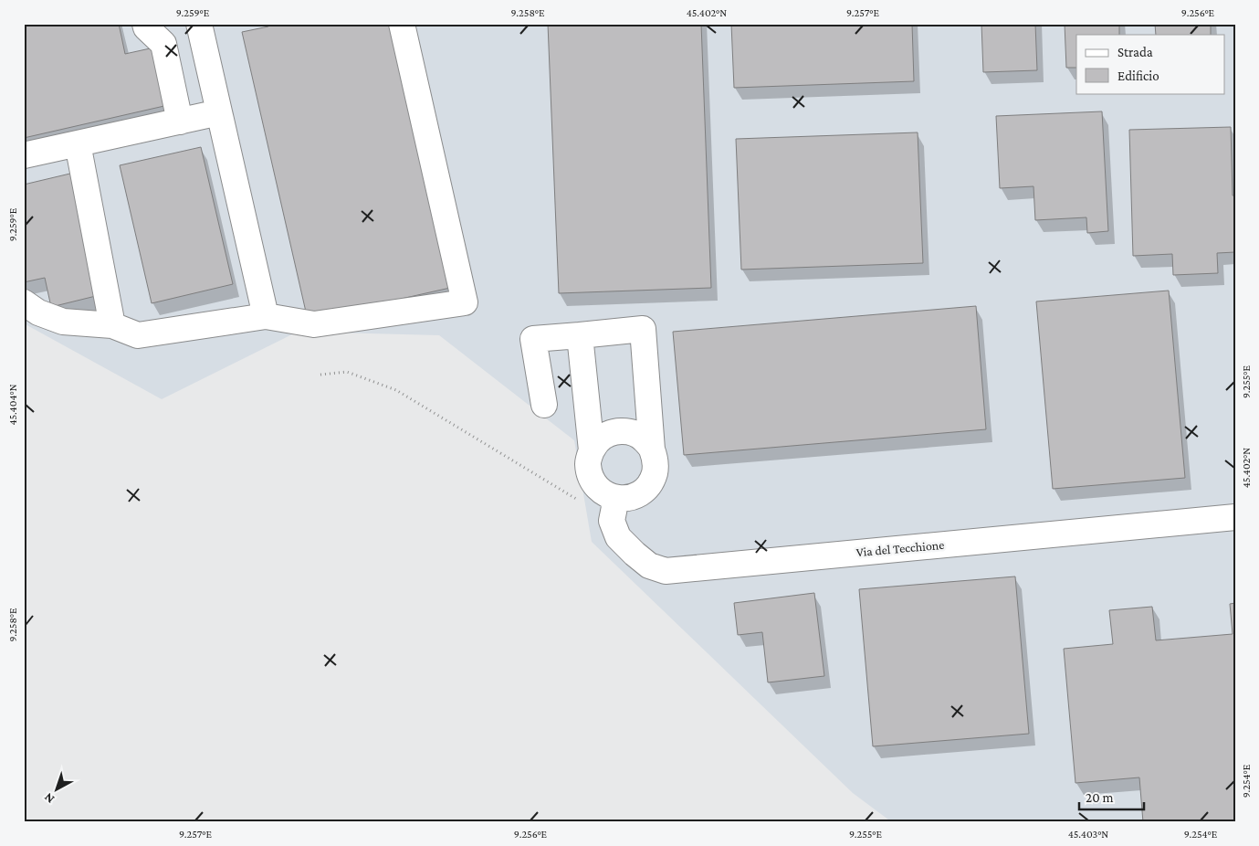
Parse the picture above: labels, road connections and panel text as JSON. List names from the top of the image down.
{
  "streets": {
    "street": ["Via del Tecchione"]
  },
  "legend": ["Strada", "Edificio"],
  "scale_bar": "20 m",
  "north": "bottom left",
  "coordinates": [
    "9.259°E",
    "9.258°E",
    "45.402°N",
    "9.257°E",
    "9.256°E",
    "9.255°E",
    "45.404°N",
    "9.254°E",
    "45.403°N"
  ]
}
